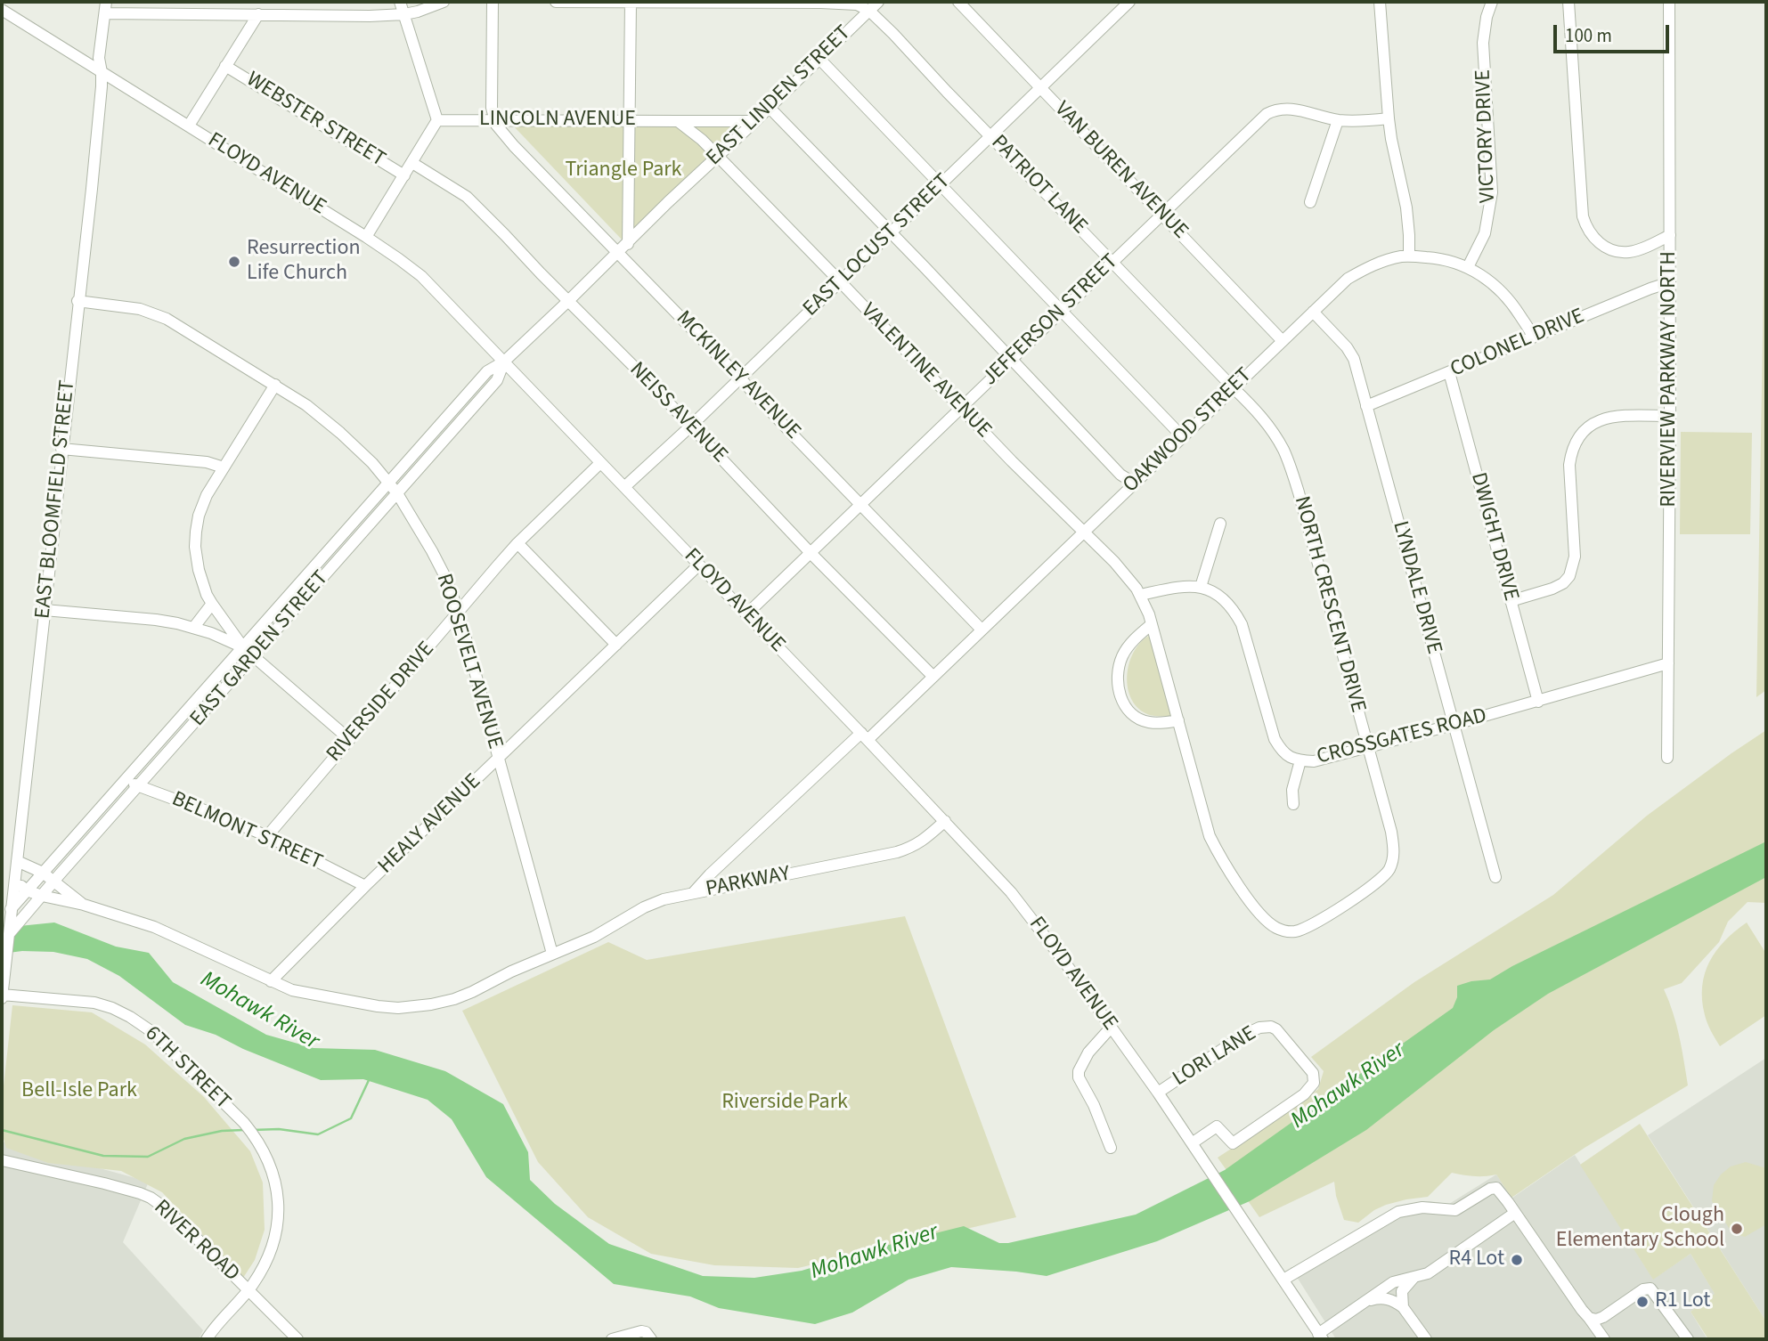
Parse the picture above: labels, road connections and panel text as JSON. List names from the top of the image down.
{
  "streets": {
    "street": [
      "EAST LINDEN STREET",
      "WEBSTER STREET",
      "LINCOLN AVENUE",
      "VICTORY DRIVE",
      "VAN BUREN AVENUE",
      "FLOYD AVENUE",
      "PATRIOT LANE",
      "EAST LOCUST STREET",
      "JEFFERSON STREET",
      "COLONEL DRIVE",
      "VALENTINE AVENUE",
      "MCKINLEY AVENUE",
      "RIVERVIEW PARKWAY NORTH",
      "NEISS AVENUE",
      "OAKWOOD STREET",
      "EAST BLOOMFIELD STREET",
      "DWIGHT DRIVE",
      "LYNDALE DRIVE",
      "NORTH CRESCENT DRIVE",
      "EAST GARDEN STREET",
      "ROOSEVELT AVENUE",
      "RIVERSIDE DRIVE",
      "CROSSGATES ROAD",
      "HEALY AVENUE",
      "BELMONT STREET",
      "PARKWAY",
      "LORI LANE",
      "6TH STREET",
      "RIVER ROAD"
    ]
  },
  "crossings": [
    ["EAST LINDEN STREET", "LINCOLN AVENUE"],
    ["EAST LINDEN STREET", "PATRIOT LANE"],
    ["EAST LINDEN STREET", "VALENTINE AVENUE"],
    ["EAST LINDEN STREET", "EAST GARDEN STREET"],
    ["LINCOLN AVENUE", "MCKINLEY AVENUE"],
    ["VICTORY DRIVE", "OAKWOOD STREET"],
    ["VAN BUREN AVENUE", "EAST LOCUST STREET"],
    ["VAN BUREN AVENUE", "JEFFERSON STREET"],
    ["VAN BUREN AVENUE", "OAKWOOD STREET"],
    ["FLOYD AVENUE", "EAST LOCUST STREET"],
    ["FLOYD AVENUE", "JEFFERSON STREET"],
    ["FLOYD AVENUE", "OAKWOOD STREET"],
    ["FLOYD AVENUE", "EAST BLOOMFIELD STREET"],
    ["FLOYD AVENUE", "EAST GARDEN STREET"],
    ["FLOYD AVENUE", "RIVERSIDE DRIVE"],
    ["FLOYD AVENUE", "HEALY AVENUE"],
    ["FLOYD AVENUE", "PARKWAY"],
    ["FLOYD AVENUE", "LORI LANE"],
    ["PATRIOT LANE", "EAST LOCUST STREET"],
    ["PATRIOT LANE", "JEFFERSON STREET"],
    ["PATRIOT LANE", "OAKWOOD STREET"],
    ["PATRIOT LANE", "NORTH CRESCENT DRIVE"],
    ["EAST LOCUST STREET", "VALENTINE AVENUE"],
    ["EAST LOCUST STREET", "MCKINLEY AVENUE"],
    ["EAST LOCUST STREET", "NEISS AVENUE"],
    ["JEFFERSON STREET", "VALENTINE AVENUE"],
    ["JEFFERSON STREET", "MCKINLEY AVENUE"],
    ["JEFFERSON STREET", "NEISS AVENUE"],
    ["COLONEL DRIVE", "RIVERVIEW PARKWAY NORTH"],
    ["COLONEL DRIVE", "OAKWOOD STREET"],
    ["COLONEL DRIVE", "DWIGHT DRIVE"],
    ["COLONEL DRIVE", "LYNDALE DRIVE"],
    ["VALENTINE AVENUE", "OAKWOOD STREET"],
    ["MCKINLEY AVENUE", "OAKWOOD STREET"],
    ["MCKINLEY AVENUE", "EAST GARDEN STREET"],
    ["RIVERVIEW PARKWAY NORTH", "CROSSGATES ROAD"],
    ["NEISS AVENUE", "OAKWOOD STREET"],
    ["NEISS AVENUE", "EAST GARDEN STREET"],
    ["OAKWOOD STREET", "LYNDALE DRIVE"],
    ["OAKWOOD STREET", "NORTH CRESCENT DRIVE"],
    ["OAKWOOD STREET", "PARKWAY"],
    ["EAST BLOOMFIELD STREET", "EAST GARDEN STREET"],
    ["EAST BLOOMFIELD STREET", "ROOSEVELT AVENUE"],
    ["DWIGHT DRIVE", "CROSSGATES ROAD"],
    ["LYNDALE DRIVE", "CROSSGATES ROAD"],
    ["NORTH CRESCENT DRIVE", "CROSSGATES ROAD"],
    ["EAST GARDEN STREET", "ROOSEVELT AVENUE"],
    ["EAST GARDEN STREET", "BELMONT STREET"],
    ["EAST GARDEN STREET", "PARKWAY"],
    ["EAST GARDEN STREET", "6TH STREET"],
    ["ROOSEVELT AVENUE", "RIVERSIDE DRIVE"],
    ["ROOSEVELT AVENUE", "HEALY AVENUE"],
    ["ROOSEVELT AVENUE", "PARKWAY"],
    ["RIVERSIDE DRIVE", "BELMONT STREET"],
    ["HEALY AVENUE", "BELMONT STREET"],
    ["HEALY AVENUE", "PARKWAY"],
    ["6TH STREET", "RIVER ROAD"]
  ],
  "water": ["Mohawk River"],
  "parks": ["Triangle Park", "Bell-Isle Park", "Riverside Park"],
  "places": [
    "Resurrection Life Church",
    "Clough Elementary School",
    "R4 Lot",
    "R1 Lot"
  ],
  "scale_bar": "100 m"
}
